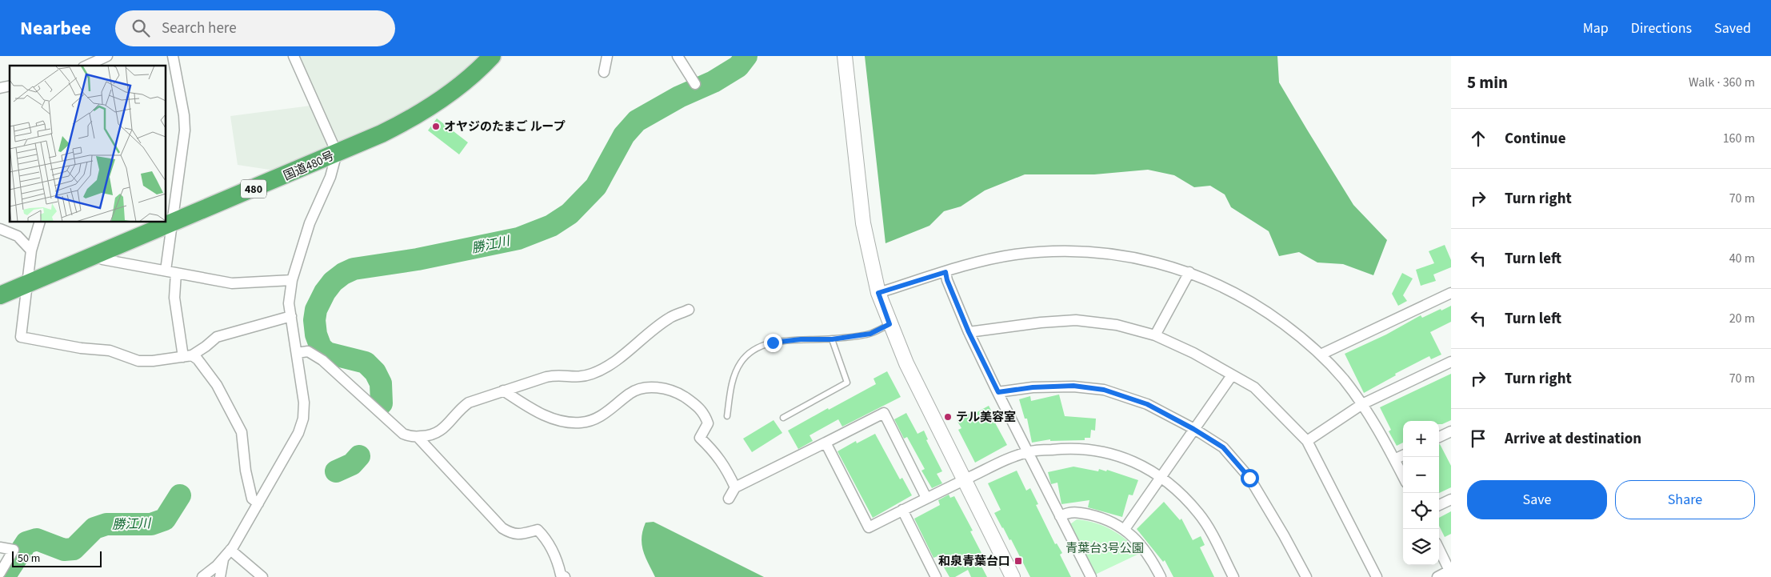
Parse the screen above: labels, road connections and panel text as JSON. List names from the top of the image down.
{
  "streets": {
    "highway": ["国道480号", "480"]
  },
  "water": ["勝江川"],
  "parks": ["青葉台3号公園"],
  "places": {
    "other": ["オヤジのたまご ループ", "テル美容室"],
    "transit": ["和泉青葉台口"]
  },
  "scale_bar": "50 m",
  "page": {
    "header": "Nearbee",
    "search": "Search here",
    "nav": ["Map", "Directions", "Saved"],
    "heading": ["5 min", "Walk · 360 m"],
    "list": [
      ["Continue", "160 m"],
      ["Turn right", "70 m"],
      ["Turn left", "40 m"],
      ["Turn left", "20 m"],
      ["Turn right", "70 m"],
      "Arrive at destination"
    ],
    "map_buttons": ["+", "−"],
    "buttons": ["Save", "Share"],
    "scale": "50 m"
  }
}
